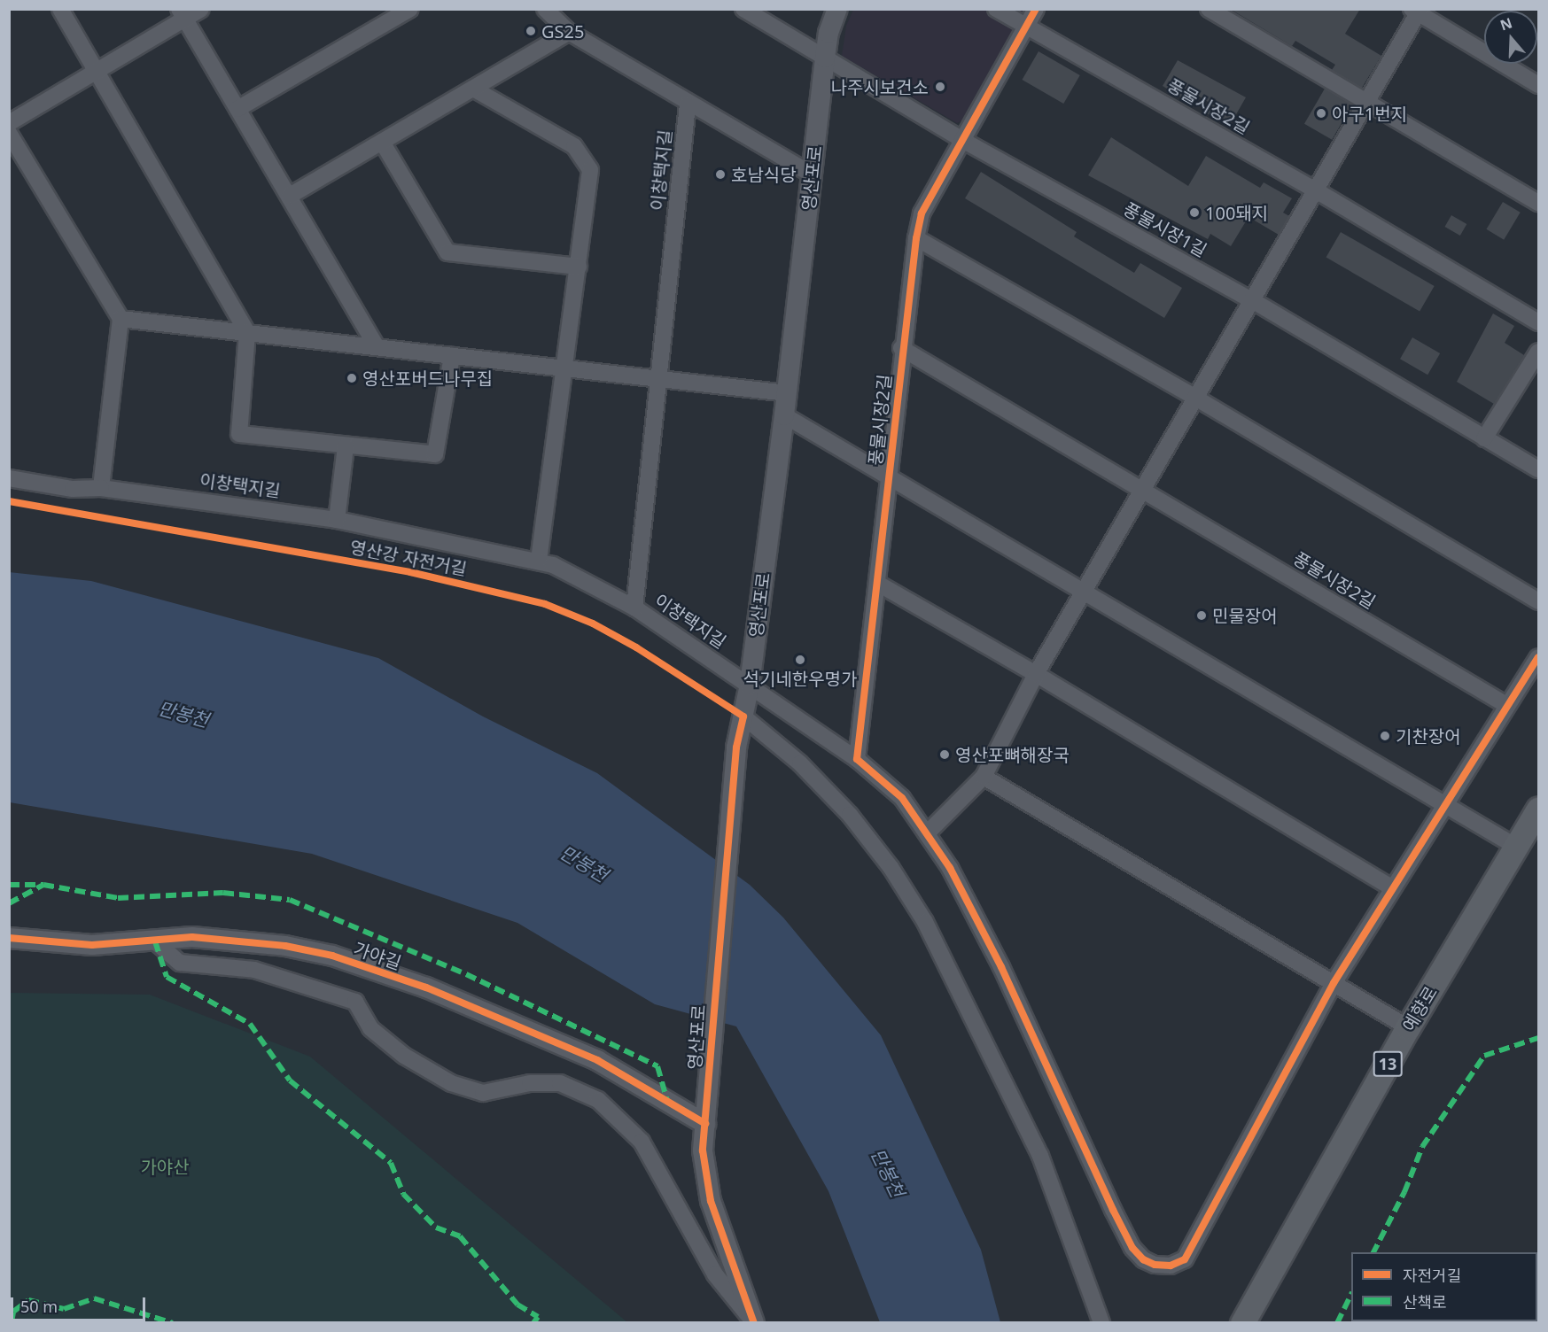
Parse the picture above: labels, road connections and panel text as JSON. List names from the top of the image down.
{
  "streets": {
    "main road": ["예향로", "13"],
    "street": [
      "풍물시장2길",
      "이창택지길",
      "영산포로",
      "풍물시장1길",
      "가야길"
    ],
    "cycle path": ["영산강 자전거길"]
  },
  "crossings": [
    ["풍물시장2길", "풍물시장1길"],
    ["풍물시장2길", "예향로"],
    ["이창택지길", "영산포로"],
    ["영산포로", "풍물시장1길"],
    ["영산포로", "가야길"]
  ],
  "water": ["만봉천"],
  "parks": ["가야산"],
  "places": [
    "GS25",
    "나주시보건소",
    "아구1번지",
    "호남식당",
    "100돼지",
    "영산포버드나무집",
    "민물장어",
    "석기네한우명가",
    "기찬장어",
    "영산포뼈해장국"
  ],
  "legend": ["자전거길", "산책로"],
  "scale_bar": "50 m",
  "north": "top"
}
